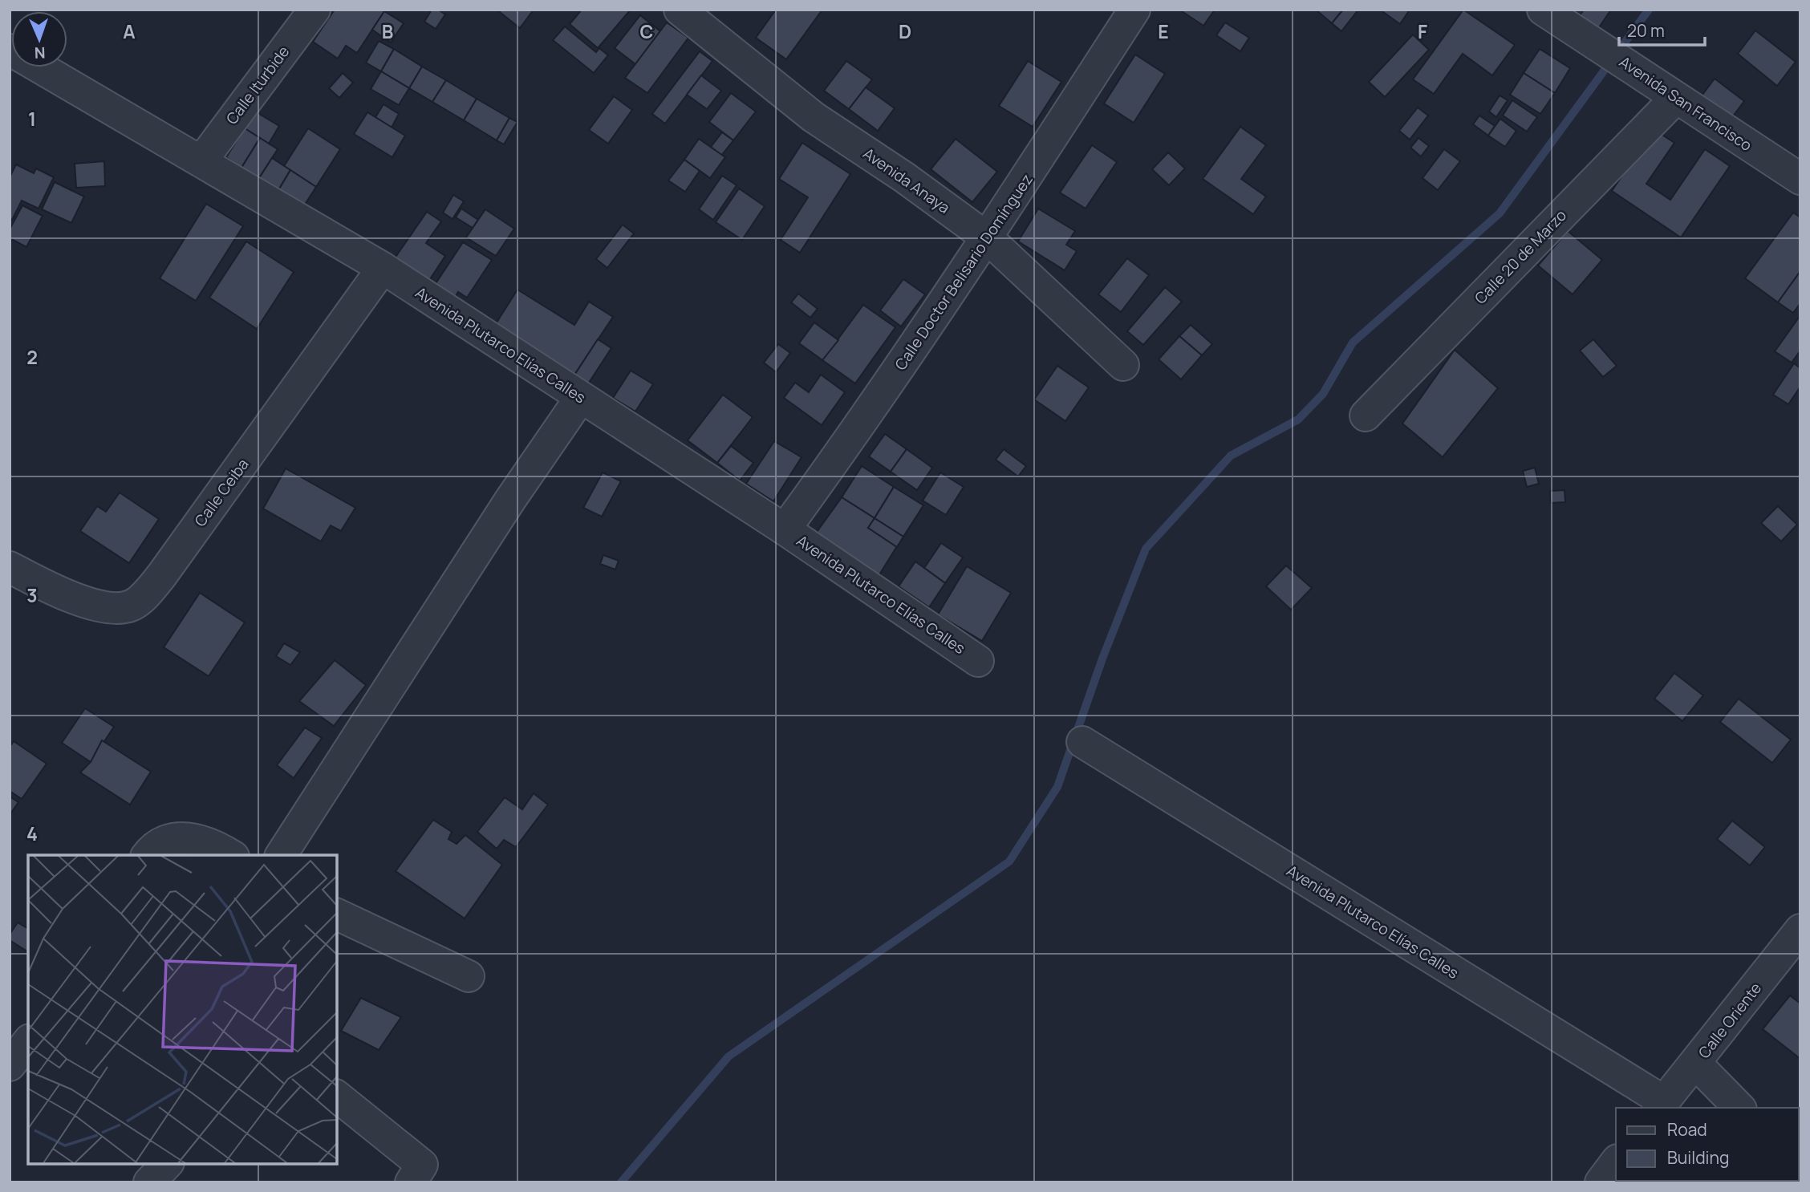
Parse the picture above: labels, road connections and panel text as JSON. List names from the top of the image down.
{
  "streets": {
    "street": [
      "Calle Iturbide",
      "Avenida San Francisco",
      "Avenida Anaya",
      "Calle 20 de Marzo",
      "Calle Doctor Belisario Domínguez",
      "Avenida Plutarco Elías Calles",
      "Calle Ceiba",
      "Calle Oriente"
    ]
  },
  "crossings": [
    ["Calle Iturbide", "Avenida Plutarco Elías Calles"],
    ["Avenida San Francisco", "Calle 20 de Marzo"],
    ["Avenida Anaya", "Calle Doctor Belisario Domínguez"],
    ["Calle Doctor Belisario Domínguez", "Avenida Plutarco Elías Calles"],
    ["Avenida Plutarco Elías Calles", "Calle Ceiba"],
    ["Avenida Plutarco Elías Calles", "Calle Oriente"]
  ],
  "legend": ["Road", "Building"],
  "scale_bar": "20 m",
  "north": "bottom",
  "grid": {
    "columns": [
      "A",
      "B",
      "C",
      "D",
      "E",
      "F"
    ],
    "rows": [
      "1",
      "2",
      "3",
      "4"
    ]
  }
}
